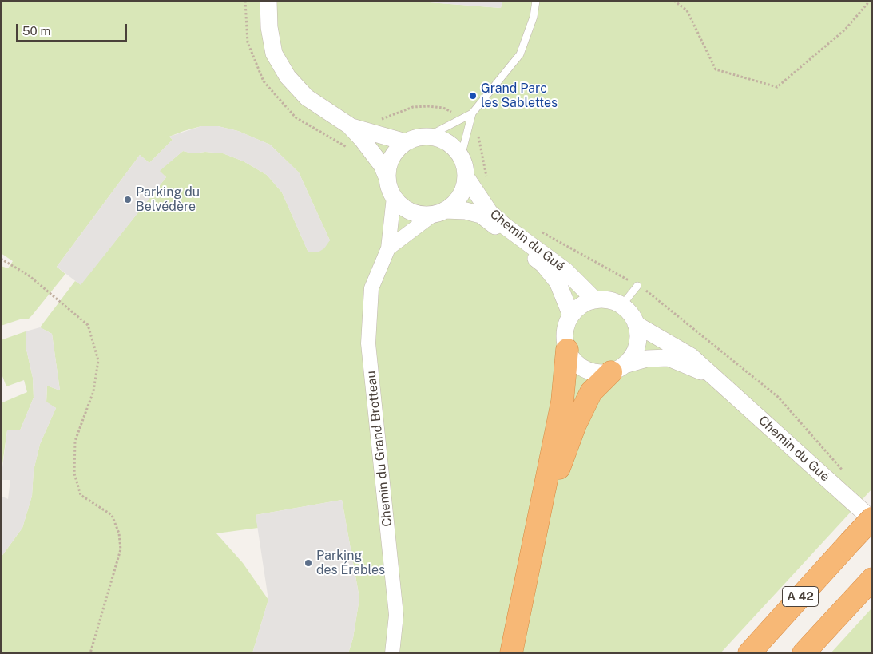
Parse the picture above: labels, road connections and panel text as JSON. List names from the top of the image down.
{
  "streets": {
    "highway": ["A 42"],
    "street": ["Chemin du Gué", "Chemin du Grand Brotteau"]
  },
  "crossings": [
    ["Chemin du Gué", "Chemin du Grand Brotteau"],
    ["Chemin du Gué", "A 42"]
  ],
  "places": ["Grand Parc les Sablettes", "Parking du Belvédère", "Parking des Érables"],
  "scale_bar": "50 m"
}
